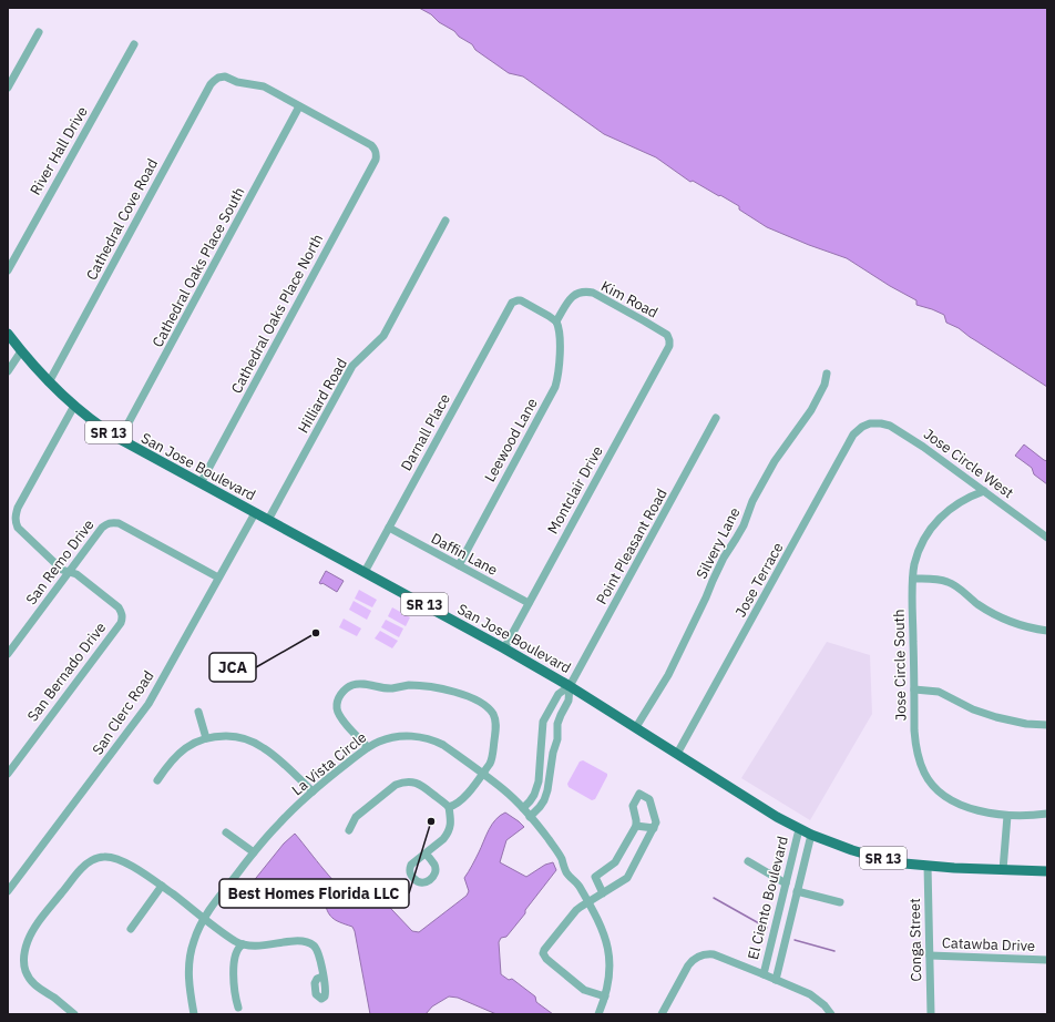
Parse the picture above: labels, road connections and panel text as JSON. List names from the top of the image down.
{
  "streets": {
    "main road": ["SR 13", "San Jose Boulevard"],
    "street": [
      "River Hall Drive",
      "Cathedral Cove Road",
      "Cathedral Oaks Place South",
      "Kim Road",
      "Cathedral Oaks Place North",
      "Hilliard Road",
      "Darnall Place",
      "Leewood Lane",
      "Jose Circle West",
      "Montclair Drive",
      "Silvery Lane",
      "Point Pleasant Road",
      "Daffin Lane",
      "San Remo Drive",
      "Jose Terrace",
      "Jose Circle South",
      "San Bernado Drive",
      "San Clerc Road",
      "La Vista Circle",
      "El Ciento Boulevard",
      "Conga Street",
      "Catawba Drive"
    ]
  },
  "crossings": [
    ["Cathedral Cove Road", "Cathedral Oaks Place South"],
    ["Cathedral Cove Road", "Cathedral Oaks Place North"],
    ["Cathedral Cove Road", "San Jose Boulevard"],
    ["Cathedral Oaks Place South", "Cathedral Oaks Place North"],
    ["Cathedral Oaks Place South", "San Jose Boulevard"],
    ["Kim Road", "Darnall Place"],
    ["Kim Road", "Leewood Lane"],
    ["Kim Road", "Montclair Drive"],
    ["Cathedral Oaks Place North", "San Jose Boulevard"],
    ["Hilliard Road", "San Jose Boulevard"],
    ["Darnall Place", "Leewood Lane"],
    ["Darnall Place", "San Jose Boulevard"],
    ["Darnall Place", "Daffin Lane"],
    ["Leewood Lane", "Daffin Lane"],
    ["Jose Circle West", "Jose Terrace"],
    ["Jose Circle West", "Jose Circle South"],
    ["San Jose Boulevard", "Montclair Drive"],
    ["San Jose Boulevard", "Silvery Lane"],
    ["San Jose Boulevard", "Point Pleasant Road"],
    ["San Jose Boulevard", "Jose Terrace"],
    ["San Jose Boulevard", "San Bernado Drive"],
    ["San Jose Boulevard", "San Clerc Road"],
    ["San Jose Boulevard", "El Ciento Boulevard"],
    ["San Jose Boulevard", "Conga Street"],
    ["Montclair Drive", "Daffin Lane"],
    ["Point Pleasant Road", "La Vista Circle"],
    ["San Remo Drive", "San Bernado Drive"],
    ["San Remo Drive", "San Clerc Road"],
    ["Conga Street", "Catawba Drive"]
  ],
  "places": ["JCA", "Best Homes Florida LLC"]
}
